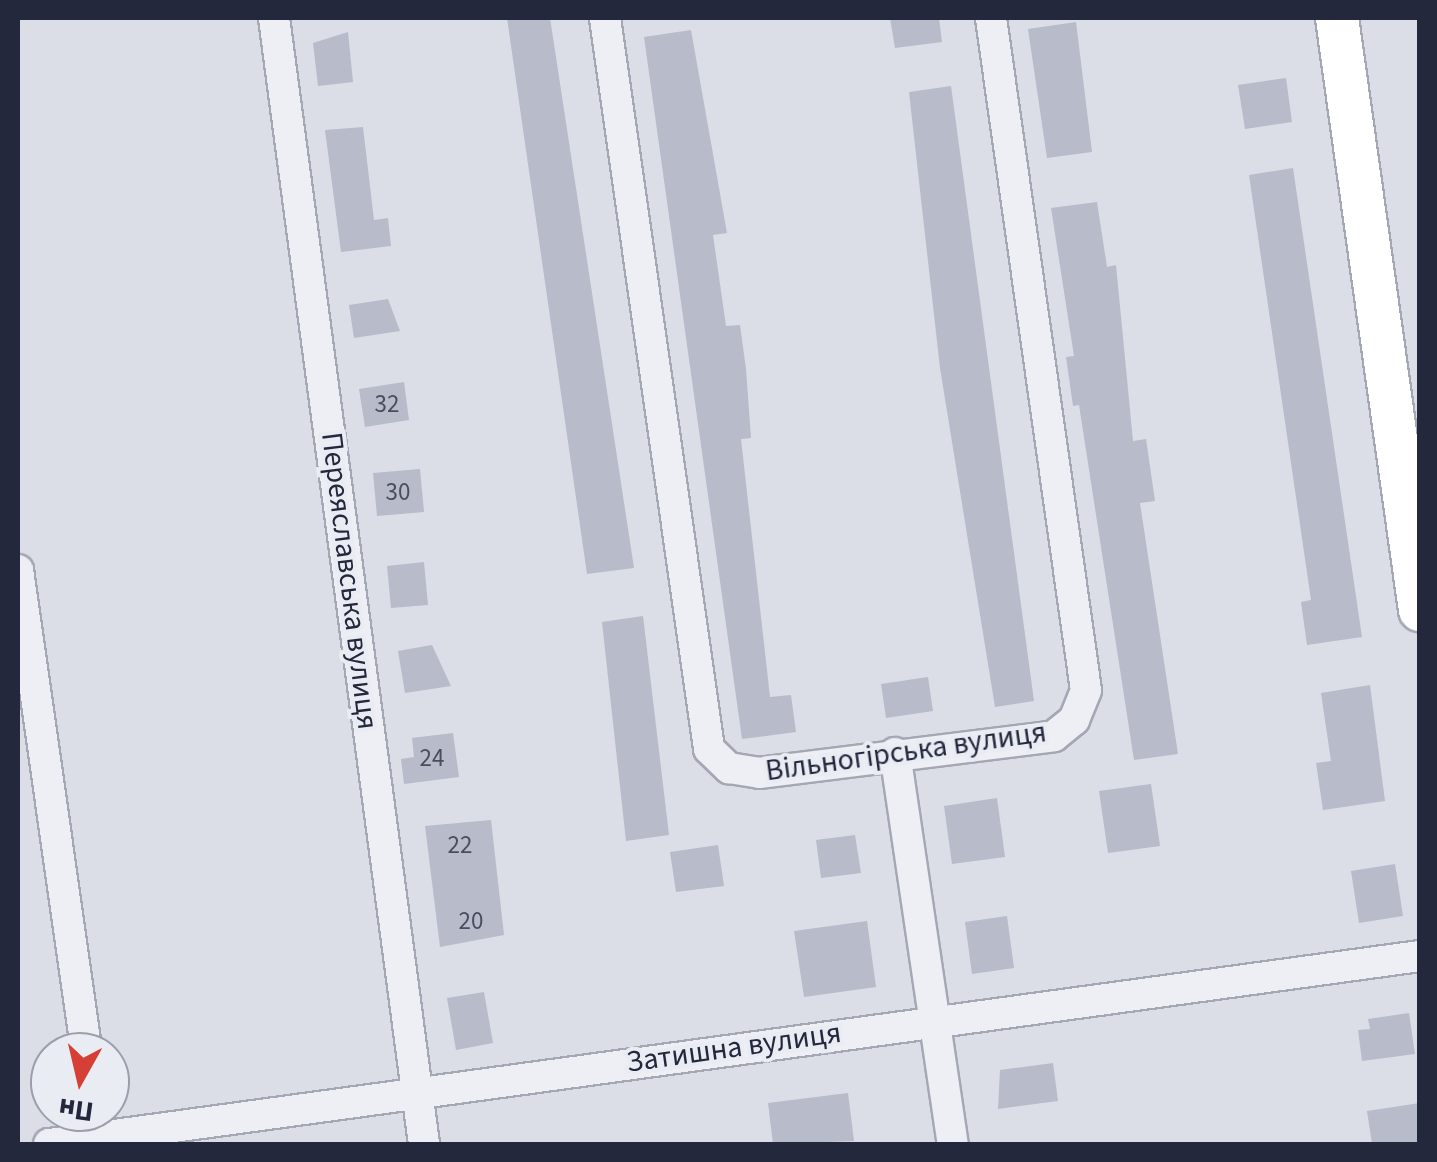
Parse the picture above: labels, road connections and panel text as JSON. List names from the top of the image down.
{
  "streets": {
    "street": ["Переяславська вулиця", "Вільногірська вулиця", "Затишна вулиця"]
  },
  "crossings": [
    ["Переяславська вулиця", "Затишна вулиця"]
  ],
  "house_numbers": [
    "32",
    "30",
    "24",
    "22",
    "20"
  ],
  "north": "bottom"
}
